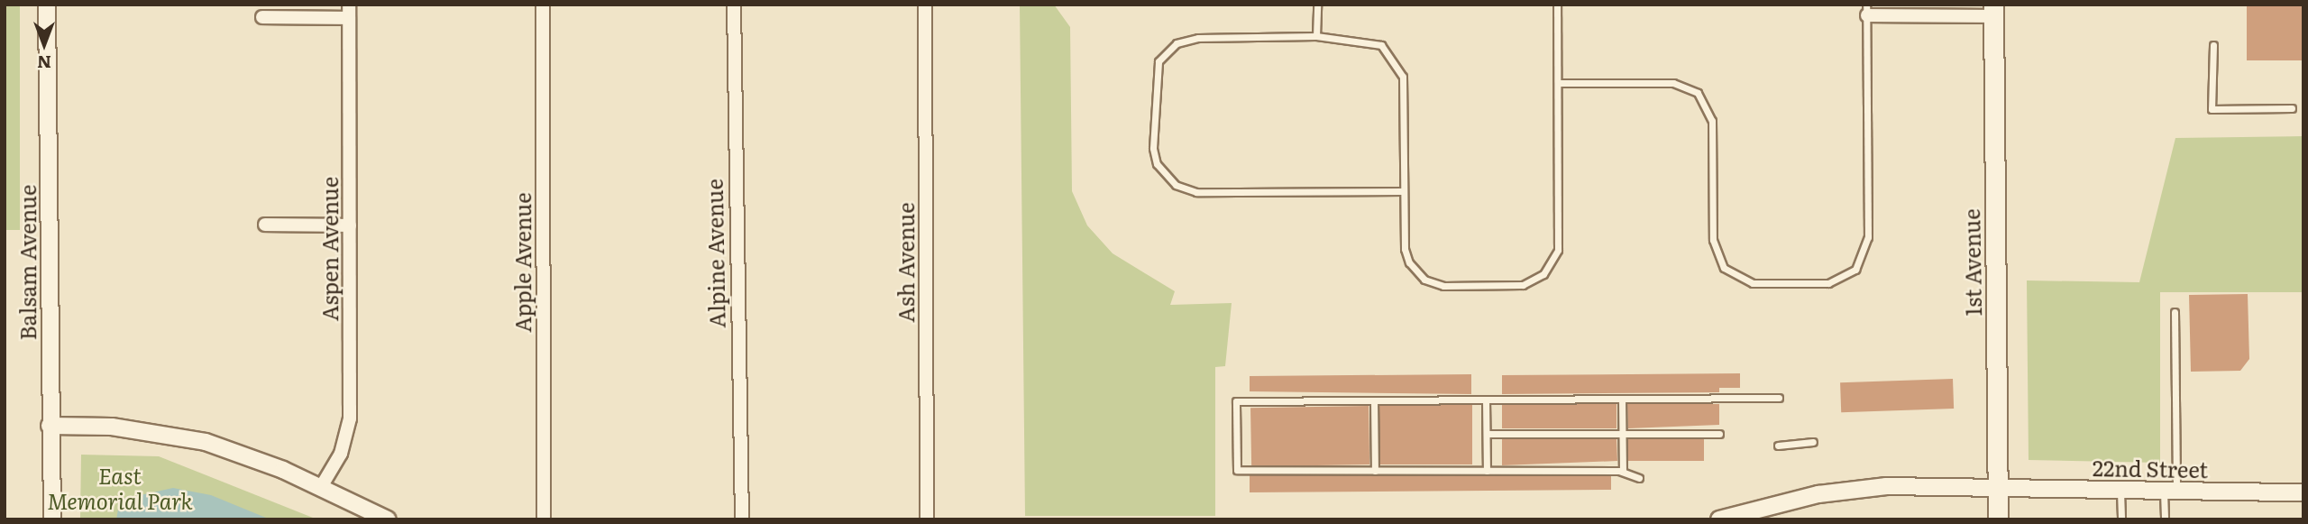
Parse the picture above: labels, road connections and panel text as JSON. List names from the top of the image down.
{
  "streets": {
    "main road": ["1st Avenue"],
    "street": [
      "Aspen Avenue",
      "Alpine Avenue",
      "Balsam Avenue",
      "Apple Avenue",
      "Ash Avenue",
      "22nd Street"
    ]
  },
  "crossings": [
    ["1st Avenue", "22nd Street"]
  ],
  "parks": ["East Memorial Park"],
  "north": "bottom"
}
